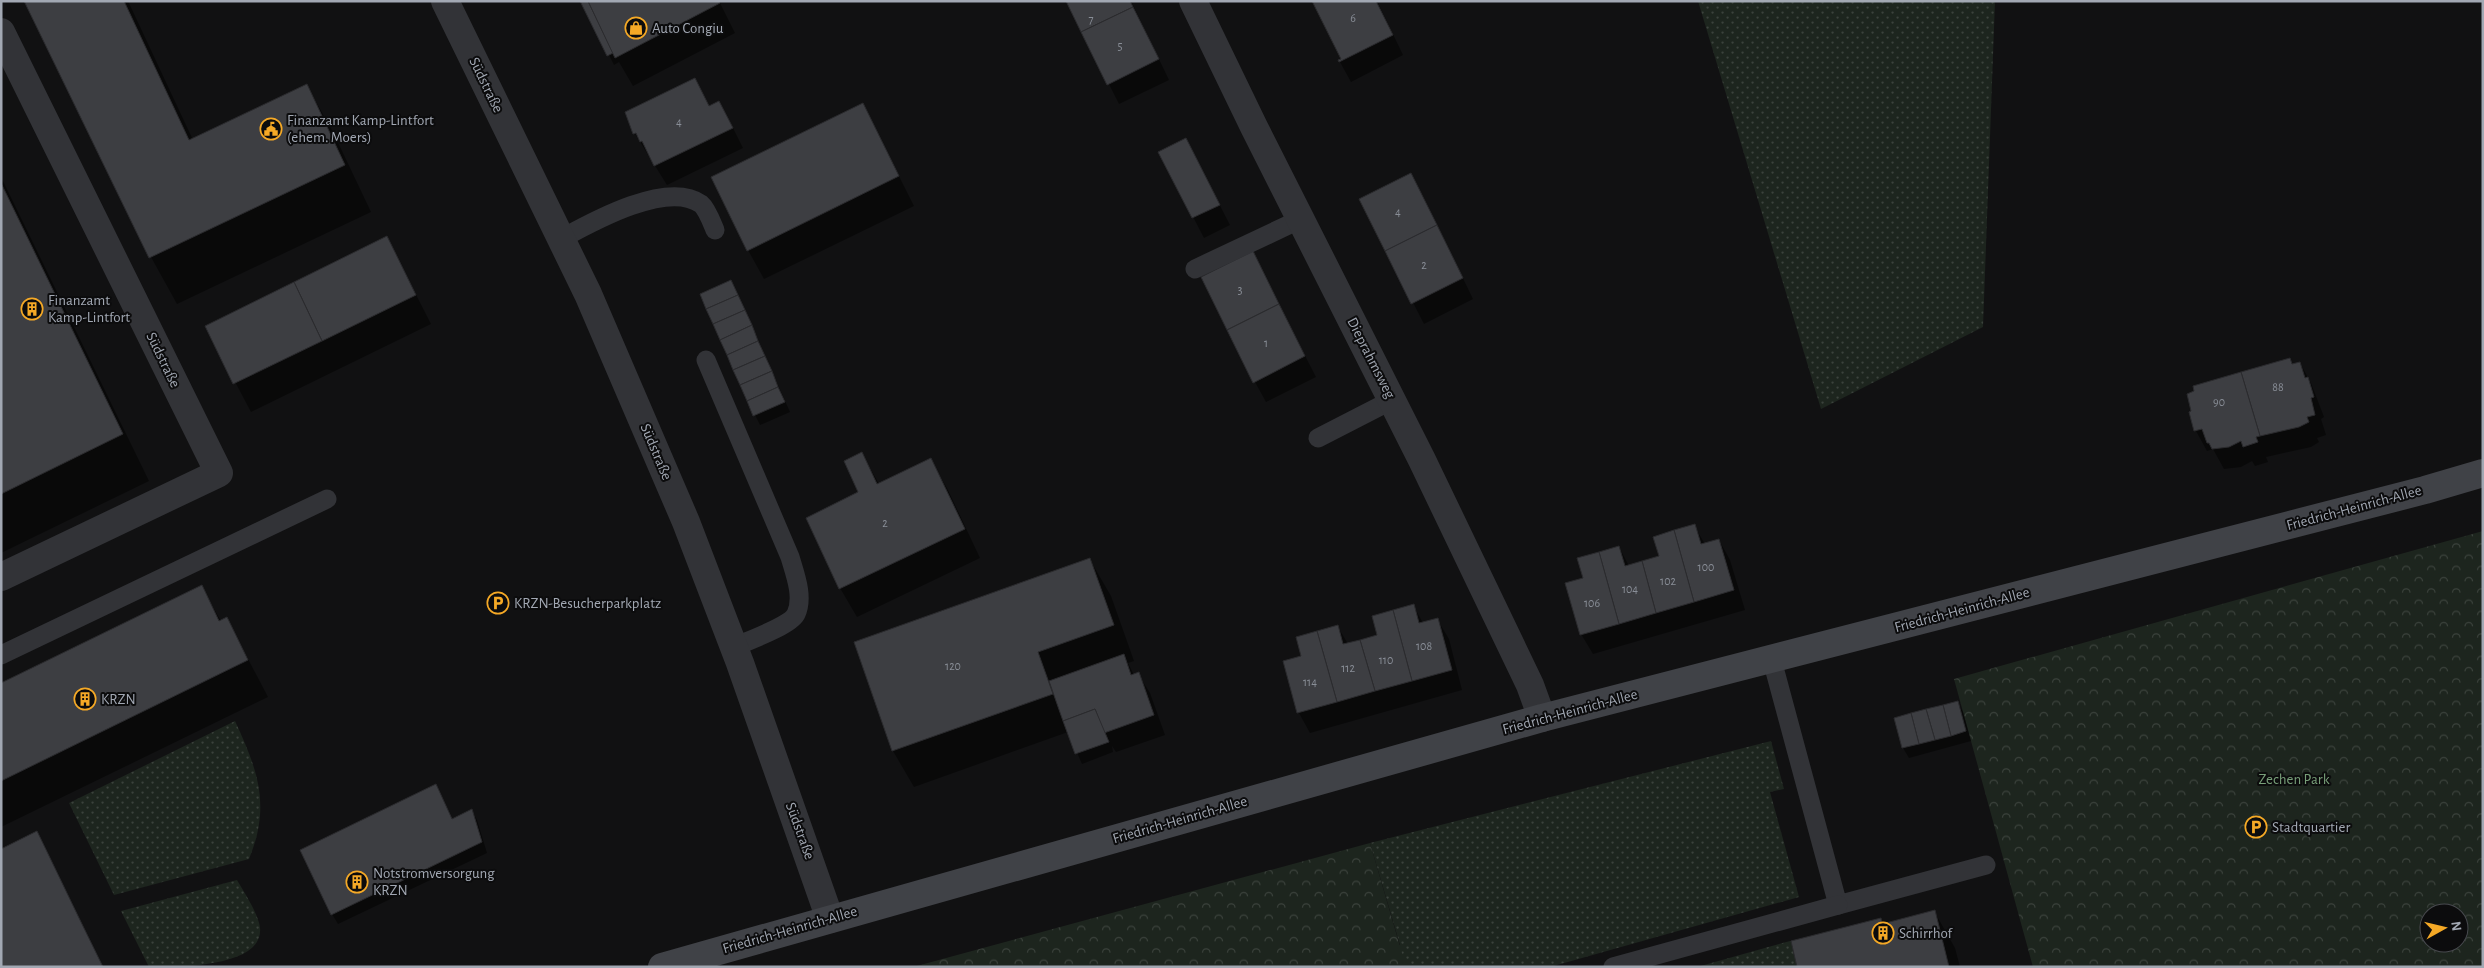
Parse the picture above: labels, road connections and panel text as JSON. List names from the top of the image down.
{
  "streets": {
    "main road": ["Friedrich-Heinrich-Allee"],
    "street": ["Südstraße", "Dieprahmsweg"]
  },
  "crossings": [
    ["Südstraße", "Friedrich-Heinrich-Allee"],
    ["Dieprahmsweg", "Friedrich-Heinrich-Allee"]
  ],
  "parks": ["Zechen Park"],
  "places": {
    "shop": ["Auto Congiu"],
    "public building": ["Finanzamt Kamp-Lintfort (ehem. Moers)"],
    "building": [
      "Finanzamt Kamp-Lintfort",
      "KRZN",
      "Notstromversorgung KRZN",
      "Schirrhof"
    ],
    "parking": ["KRZN-Besucherparkplatz", "Stadtquartier"]
  },
  "house_numbers": [
    "6",
    "7",
    "5",
    "4",
    "4",
    "2",
    "3",
    "1",
    "88",
    "90",
    "2",
    "100",
    "102",
    "104",
    "106",
    "108",
    "110",
    "120",
    "112",
    "114"
  ],
  "north": "right"
}
